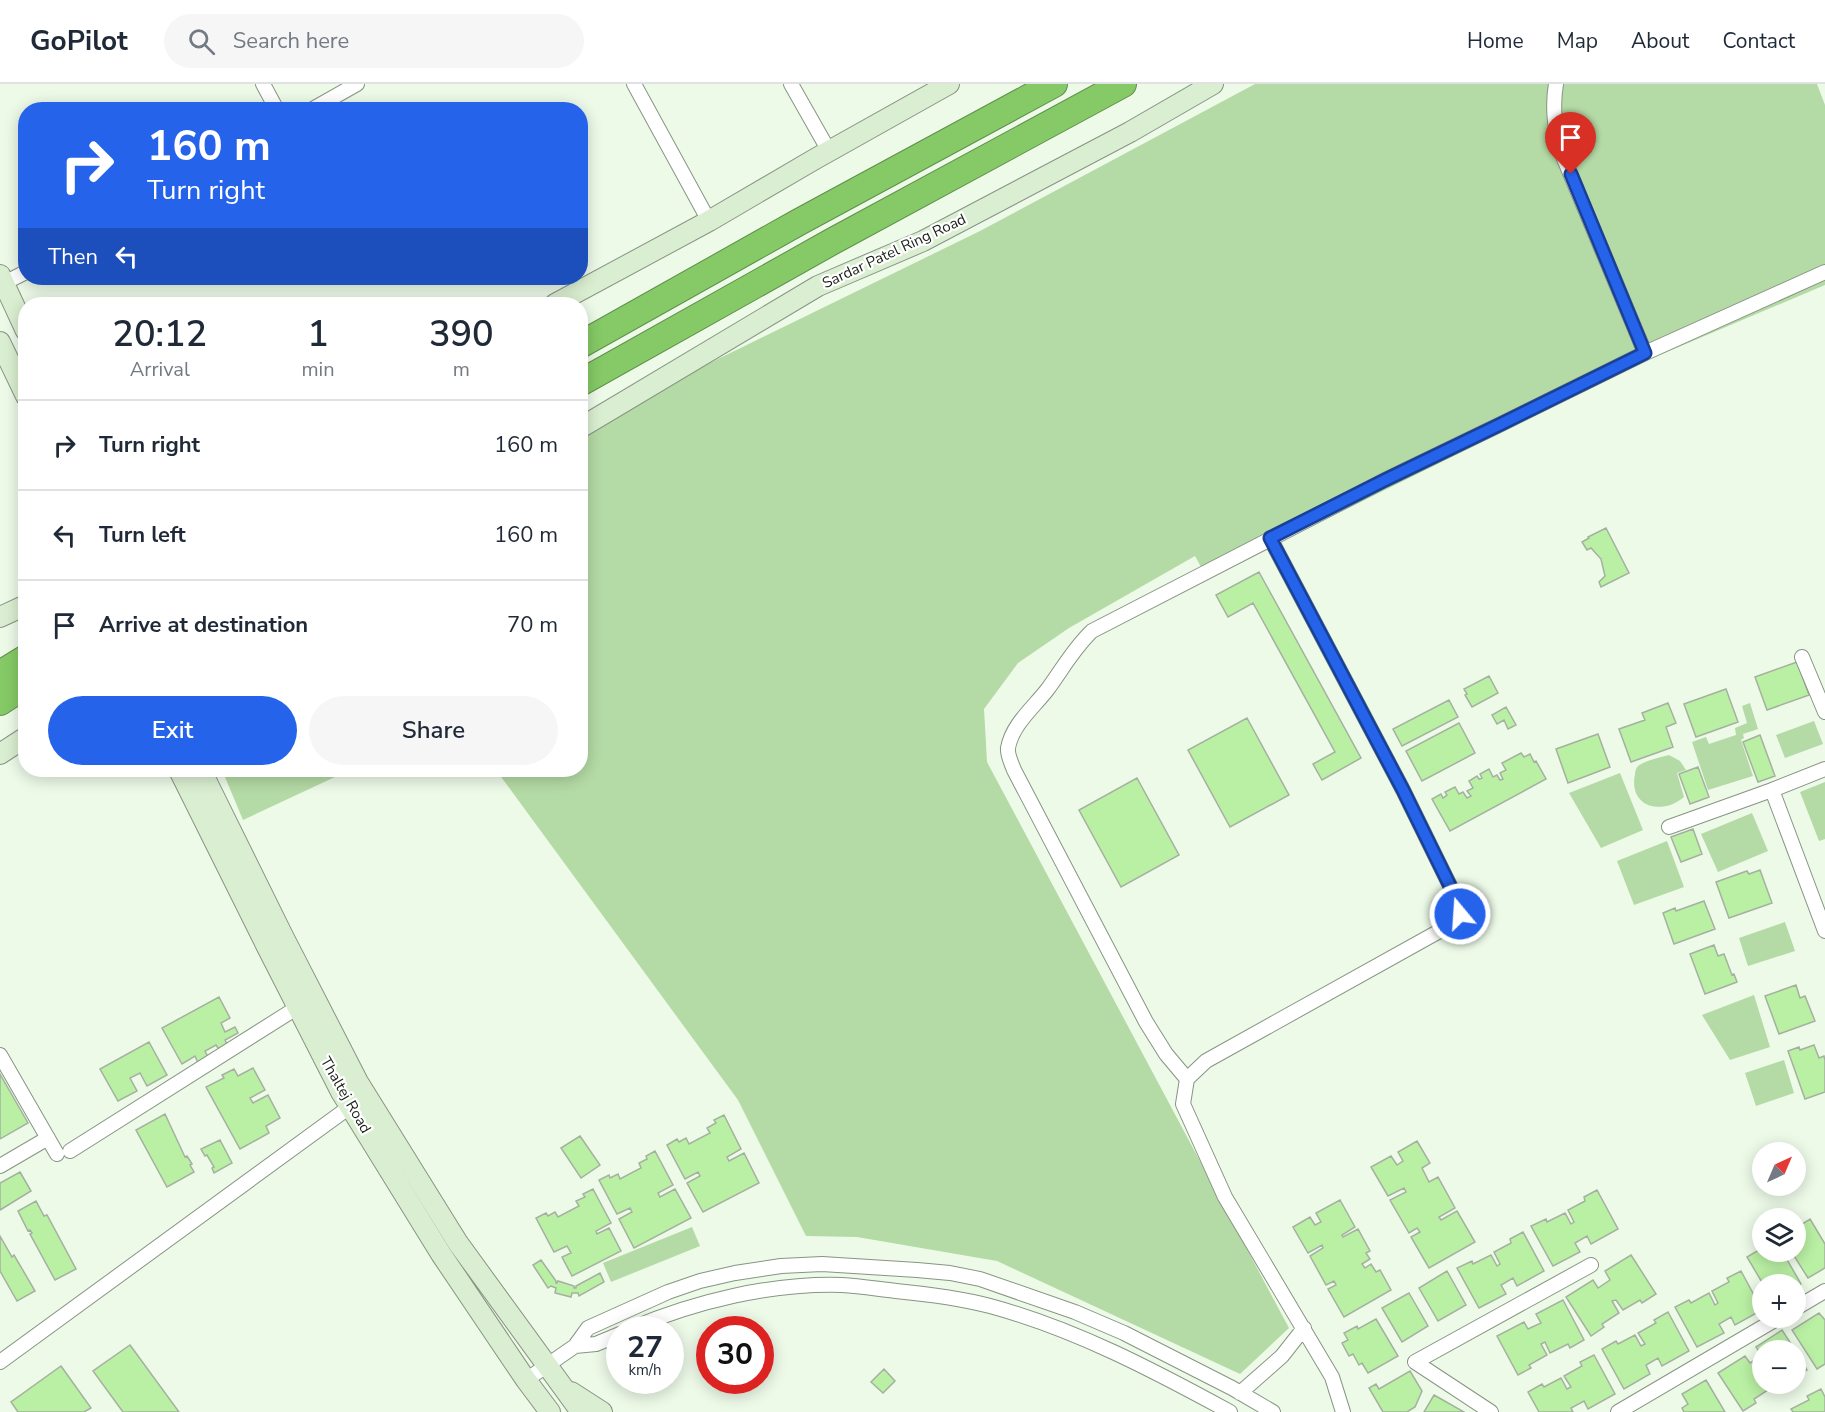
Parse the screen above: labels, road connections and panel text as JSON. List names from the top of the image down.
{
  "streets": {
    "main road": ["Sardar Patel Ring Road", "Thaltej Road"]
  },
  "north": "top right",
  "page": {
    "header": "GoPilot",
    "search": "Search here",
    "nav": [
      "Home",
      "Map",
      "About",
      "Contact"
    ],
    "turn": ["160 m", "Turn right"],
    "then": "Then",
    "eta": [
      "20:12",
      "Arrival",
      "1",
      "min",
      "390",
      "m"
    ],
    "list": [
      {
        "name": "Turn right",
        "value": "160 m"
      },
      {
        "name": "Turn left",
        "value": "160 m"
      },
      {
        "name": "Arrive at destination",
        "value": "70 m"
      }
    ],
    "buttons": ["Exit", "Share"],
    "map_buttons": ["+", "−"],
    "speed": "27 km/h",
    "limit": "30"
  }
}
